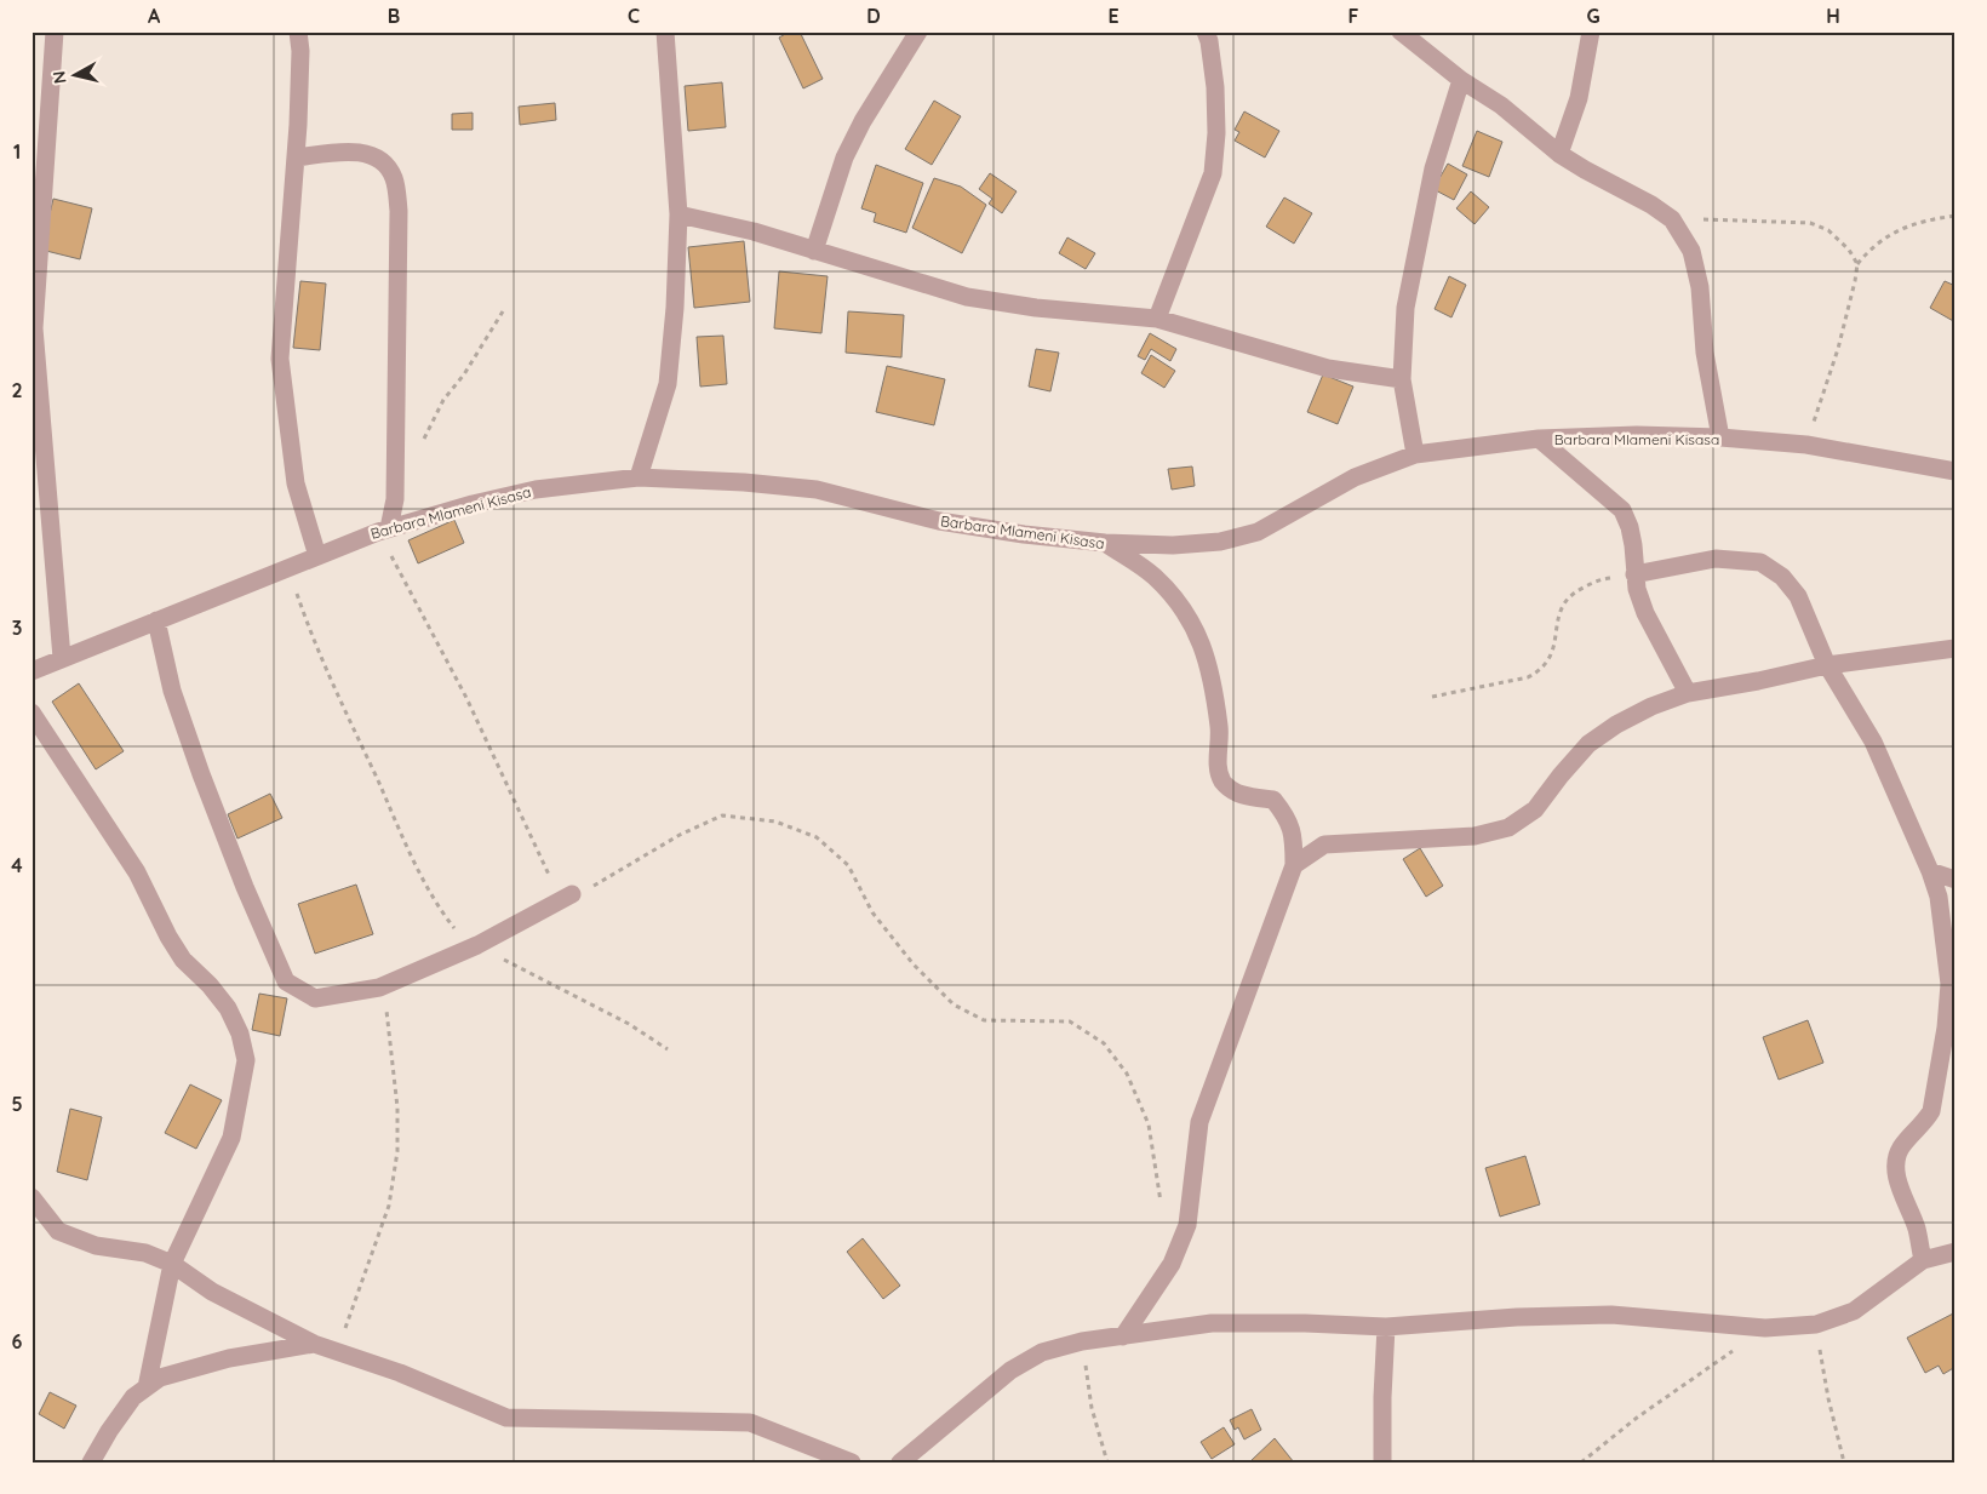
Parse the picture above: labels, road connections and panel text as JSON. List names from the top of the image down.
{
  "streets": {
    "street": ["Barbara Mlameni Kisasa"]
  },
  "north": "left",
  "grid": {
    "columns": [
      "A",
      "B",
      "C",
      "D",
      "E",
      "F",
      "G",
      "H"
    ],
    "rows": [
      "1",
      "2",
      "3",
      "4",
      "5",
      "6"
    ]
  }
}
